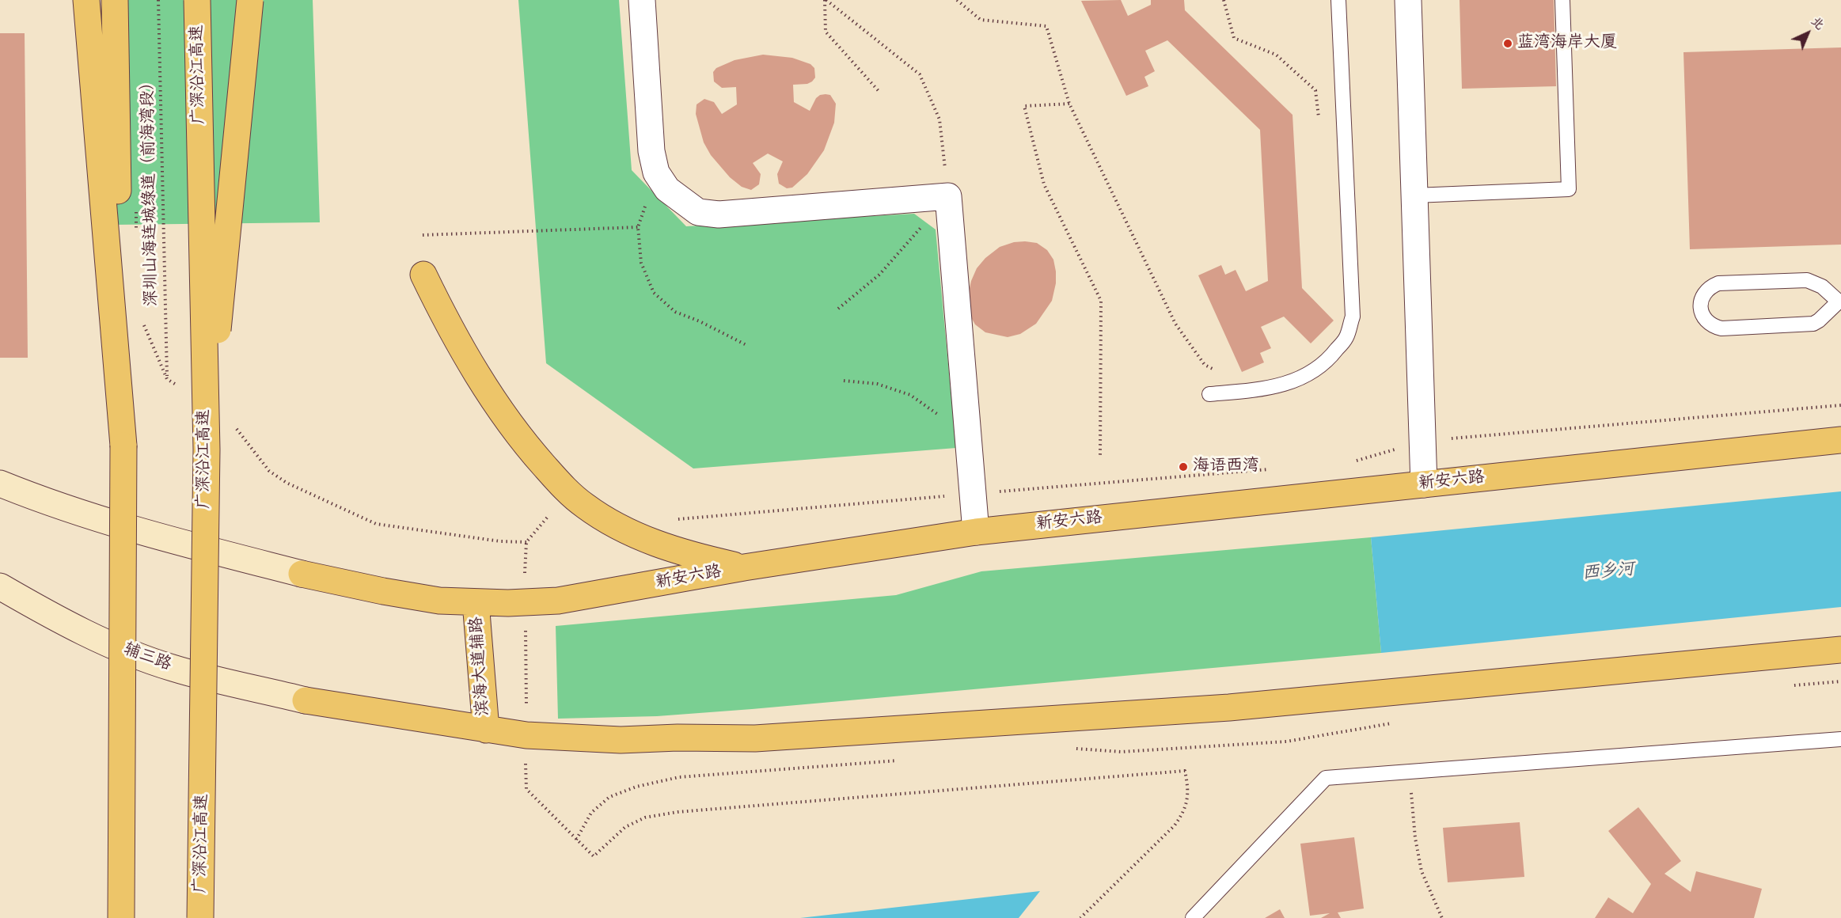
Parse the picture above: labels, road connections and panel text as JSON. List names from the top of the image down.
{
  "streets": {
    "main road": [
      "广深沿江高速",
      "新安六路",
      "辅三路",
      "滨海大道辅路"
    ],
    "path": ["深圳山海连城绿道（前海湾段）"]
  },
  "crossings": [
    ["新安六路", "滨海大道辅路"],
    ["辅三路", "滨海大道辅路"]
  ],
  "water": ["西乡河"],
  "places": ["蓝湾海岸大厦", "海语西湾"],
  "north": "top right"
}
